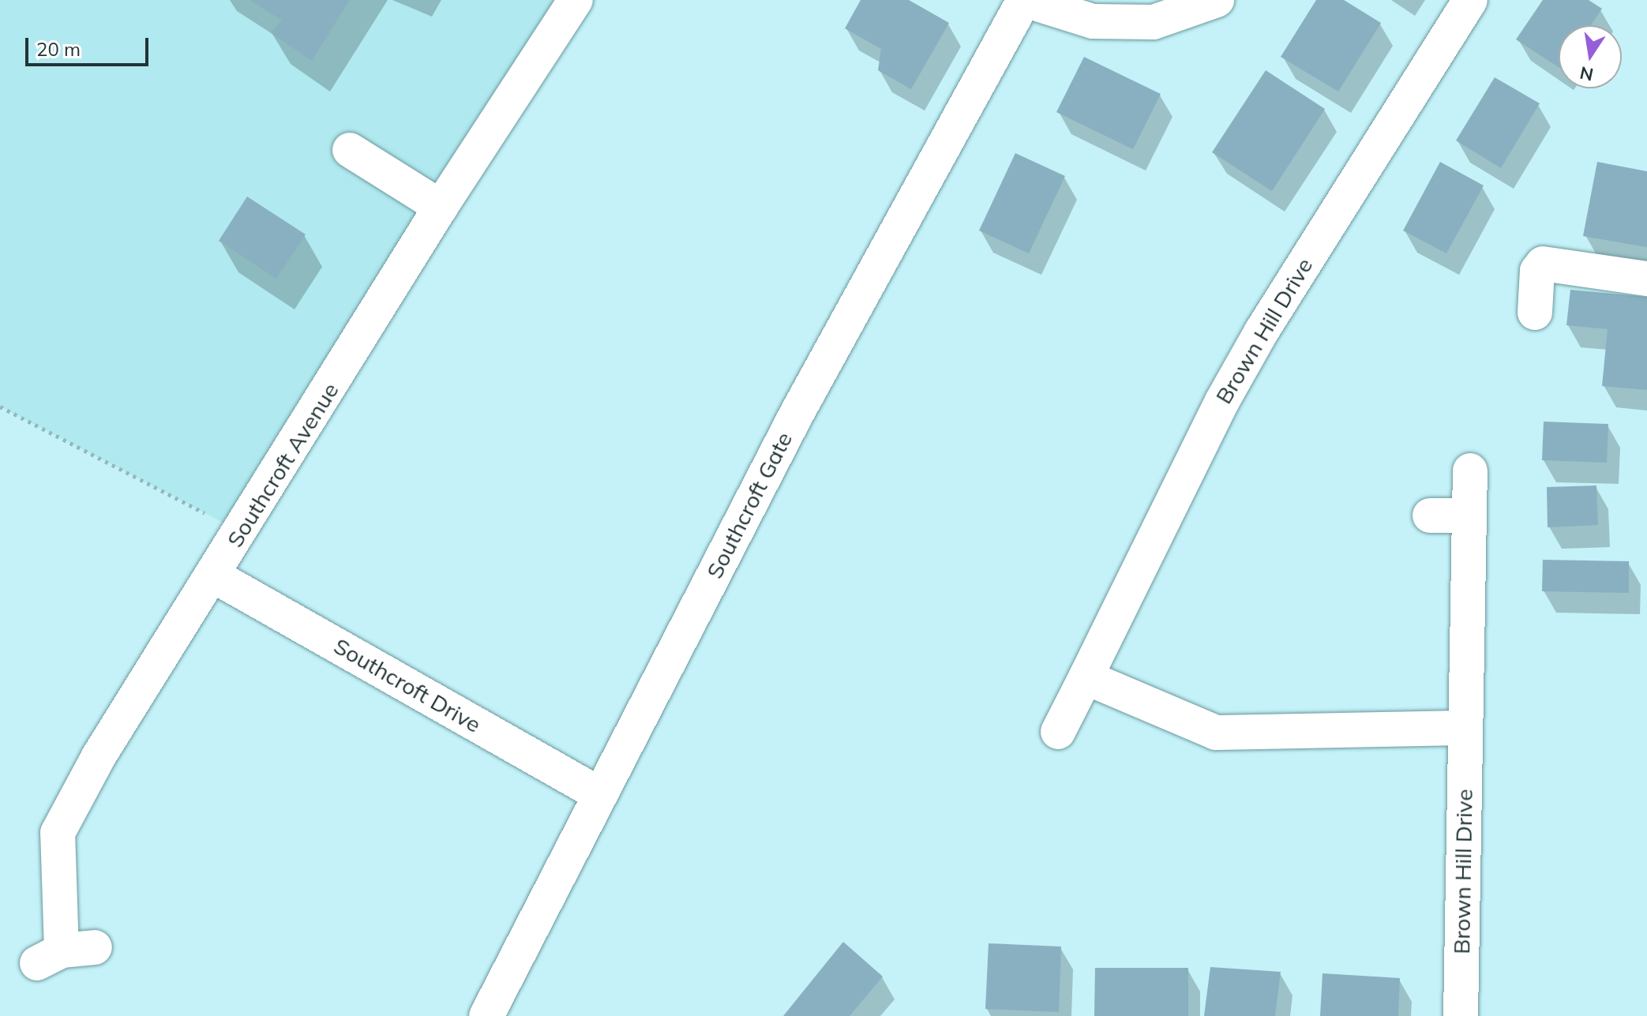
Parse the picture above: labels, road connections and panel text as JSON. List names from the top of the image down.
{
  "streets": {
    "street": [
      "Brown Hill Drive",
      "Southcroft Avenue",
      "Southcroft Gate",
      "Southcroft Drive"
    ]
  },
  "crossings": [
    ["Southcroft Avenue", "Southcroft Drive"],
    ["Southcroft Gate", "Southcroft Drive"]
  ],
  "scale_bar": "20 m",
  "north": "bottom"
}
